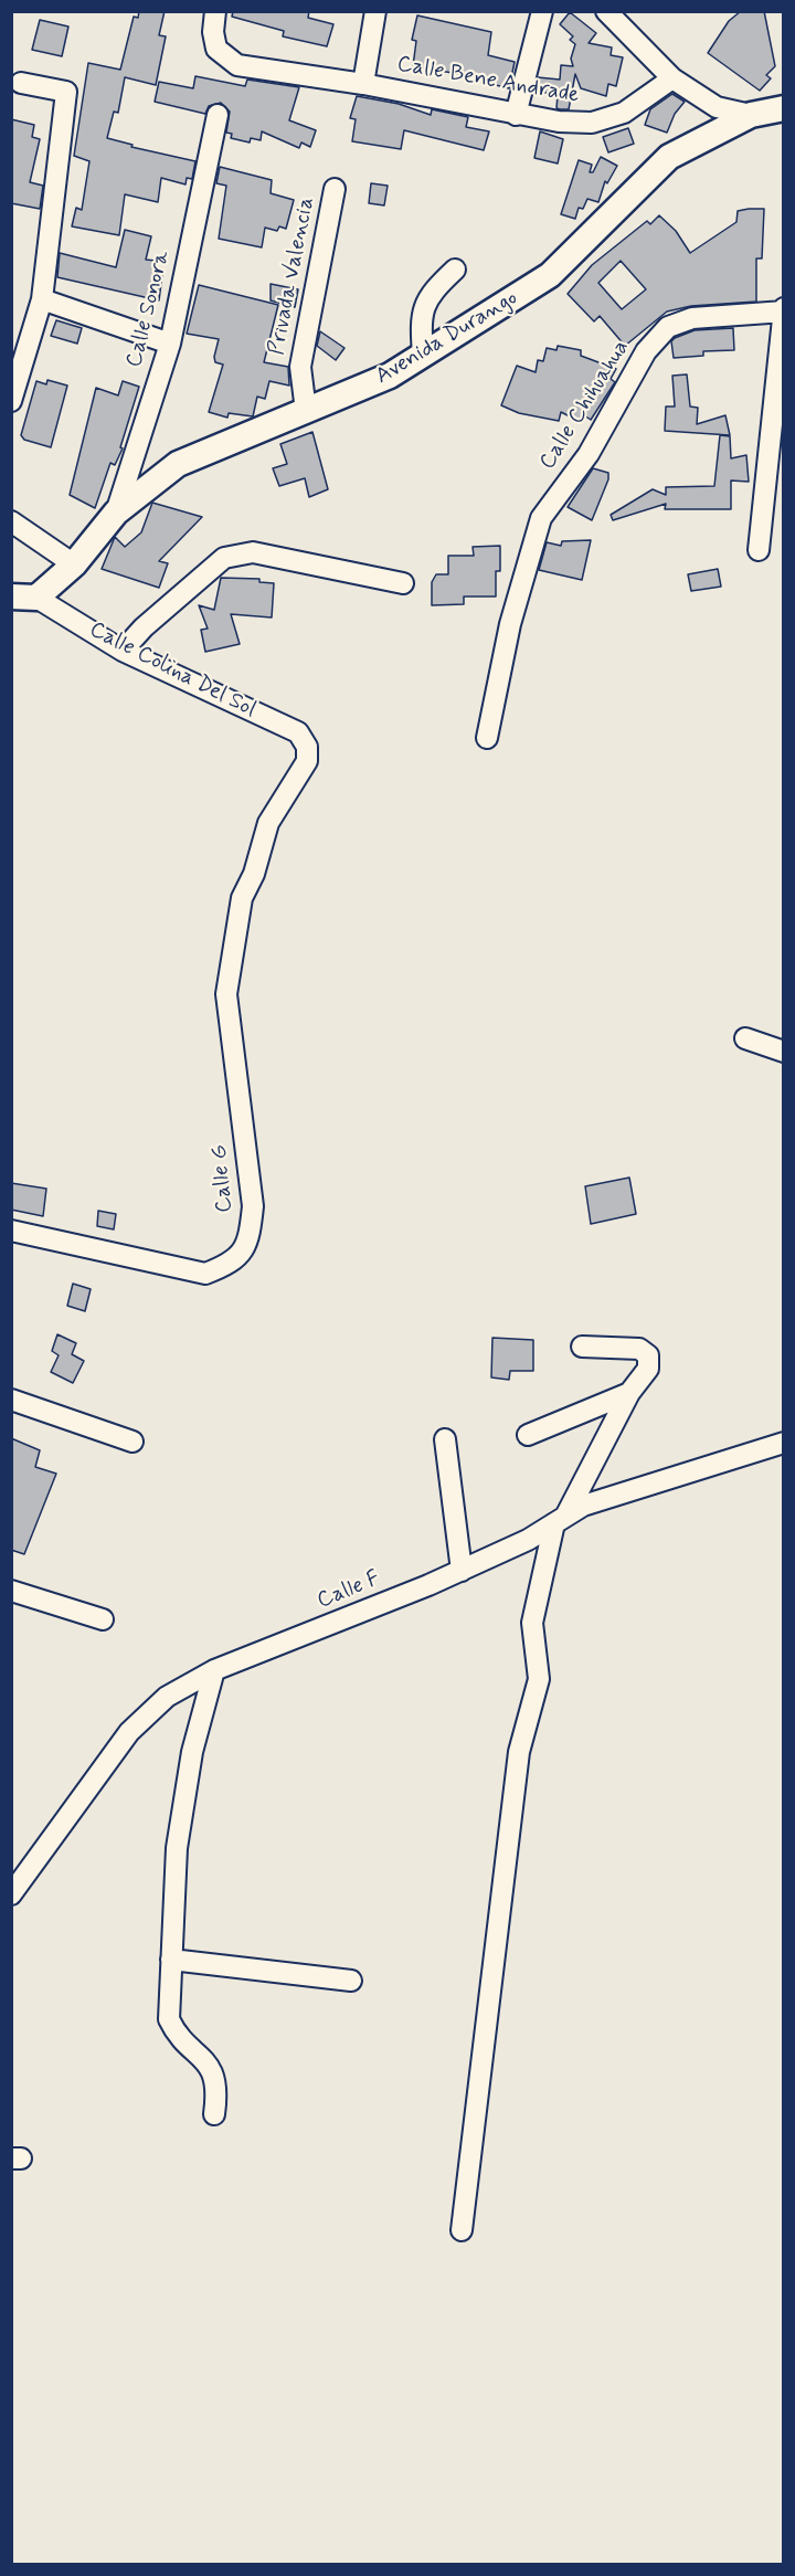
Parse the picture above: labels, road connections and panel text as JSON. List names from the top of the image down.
{
  "streets": {
    "main road": ["Avenida Durango", "Calle Colina Del Sol"],
    "street": [
      "Calle Bene Andrade",
      "Privada Valencia",
      "Calle Sonora",
      "Calle Chihuahua",
      "Calle G",
      "Calle F"
    ]
  },
  "crossings": [
    ["Privada Valencia", "Avenida Durango"],
    ["Calle Sonora", "Avenida Durango"],
    ["Avenida Durango", "Calle Colina Del Sol"],
    ["Calle Colina Del Sol", "Calle G"]
  ]
}
